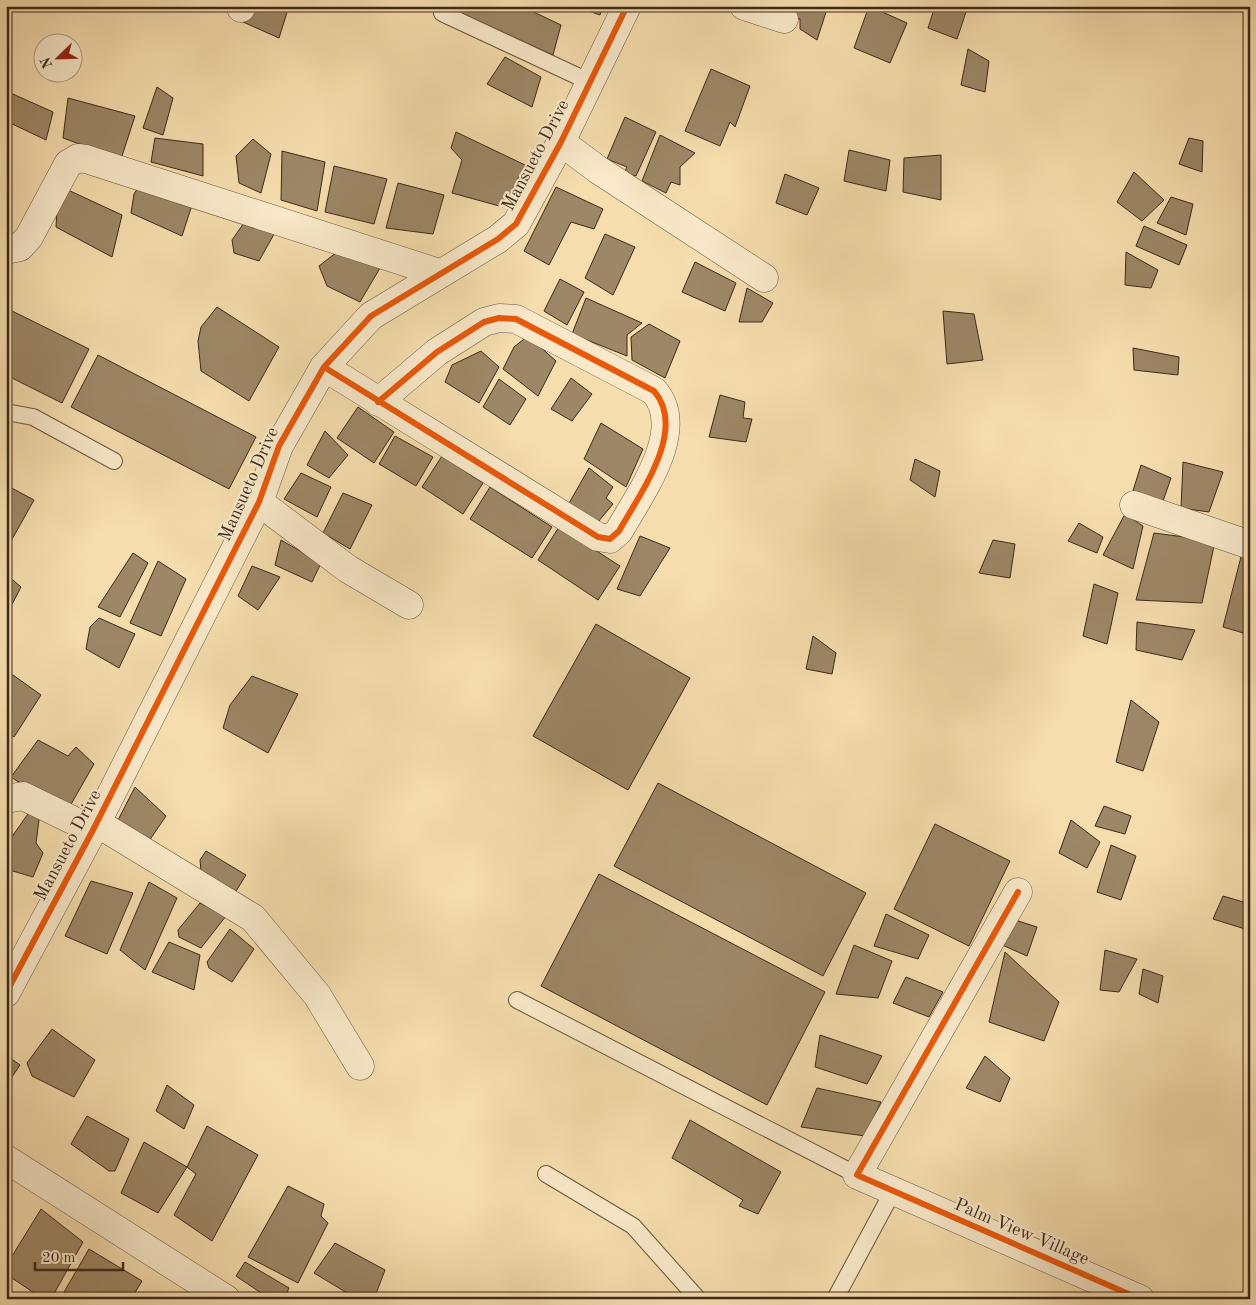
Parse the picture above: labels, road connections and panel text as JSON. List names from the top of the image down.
{
  "streets": {
    "street": ["Mansueto Drive", "Palm View Village"]
  },
  "scale_bar": "20 m",
  "north": "bottom left"
}
